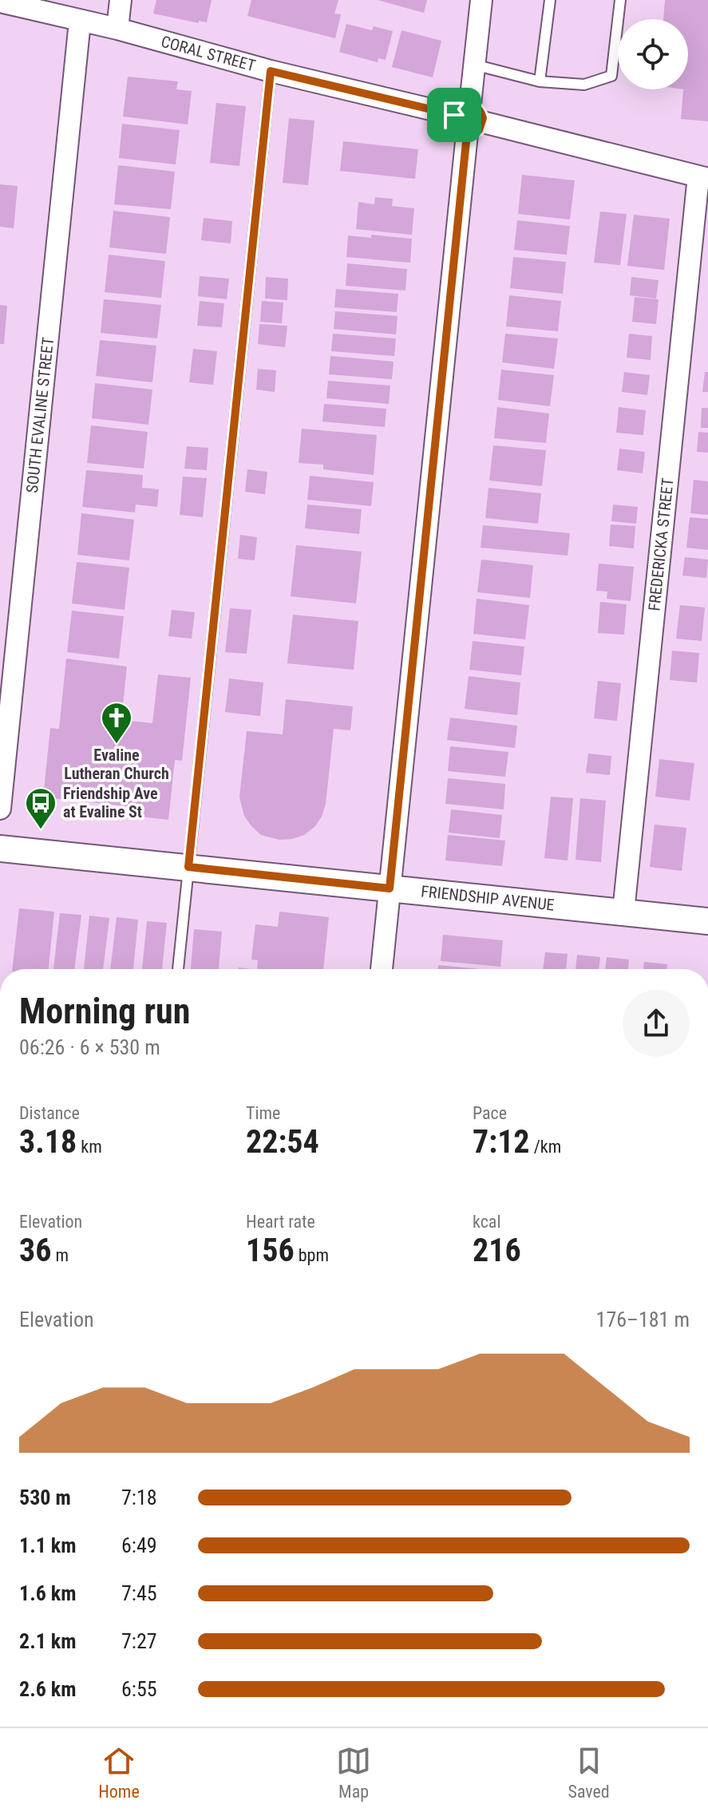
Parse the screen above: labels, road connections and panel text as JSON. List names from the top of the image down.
{
  "streets": {
    "street": [
      "CORAL STREET",
      "SOUTH EVALINE STREET",
      "FREDERICKA STREET",
      "FRIENDSHIP AVENUE"
    ]
  },
  "crossings": [
    ["CORAL STREET", "SOUTH EVALINE STREET"],
    ["FREDERICKA STREET", "FRIENDSHIP AVENUE"]
  ],
  "places": {
    "church": ["Evaline Lutheran Church"],
    "bus stop": ["Friendship Ave at Evaline St"]
  },
  "page": {
    "heading": ["Morning run", "06:26 · 6 × 530 m"],
    "stats": [
      ["Distance", "3.18 km"],
      ["Time", "22:54"],
      ["Pace", "7:12 /km"],
      ["Elevation", "36 m"],
      ["Heart rate", "156 bpm"],
      ["kcal", "216"]
    ],
    "chart": ["Elevation", "176–181 m"],
    "list": [
      {
        "name": "530 m",
        "note": "7:18"
      },
      {
        "name": "1.1 km",
        "note": "6:49"
      },
      {
        "name": "1.6 km",
        "note": "7:45"
      },
      {
        "name": "2.1 km",
        "note": "7:27"
      },
      {
        "name": "2.6 km",
        "note": "6:55"
      }
    ],
    "tabs": ["Home", "Map", "Saved"]
  }
}
